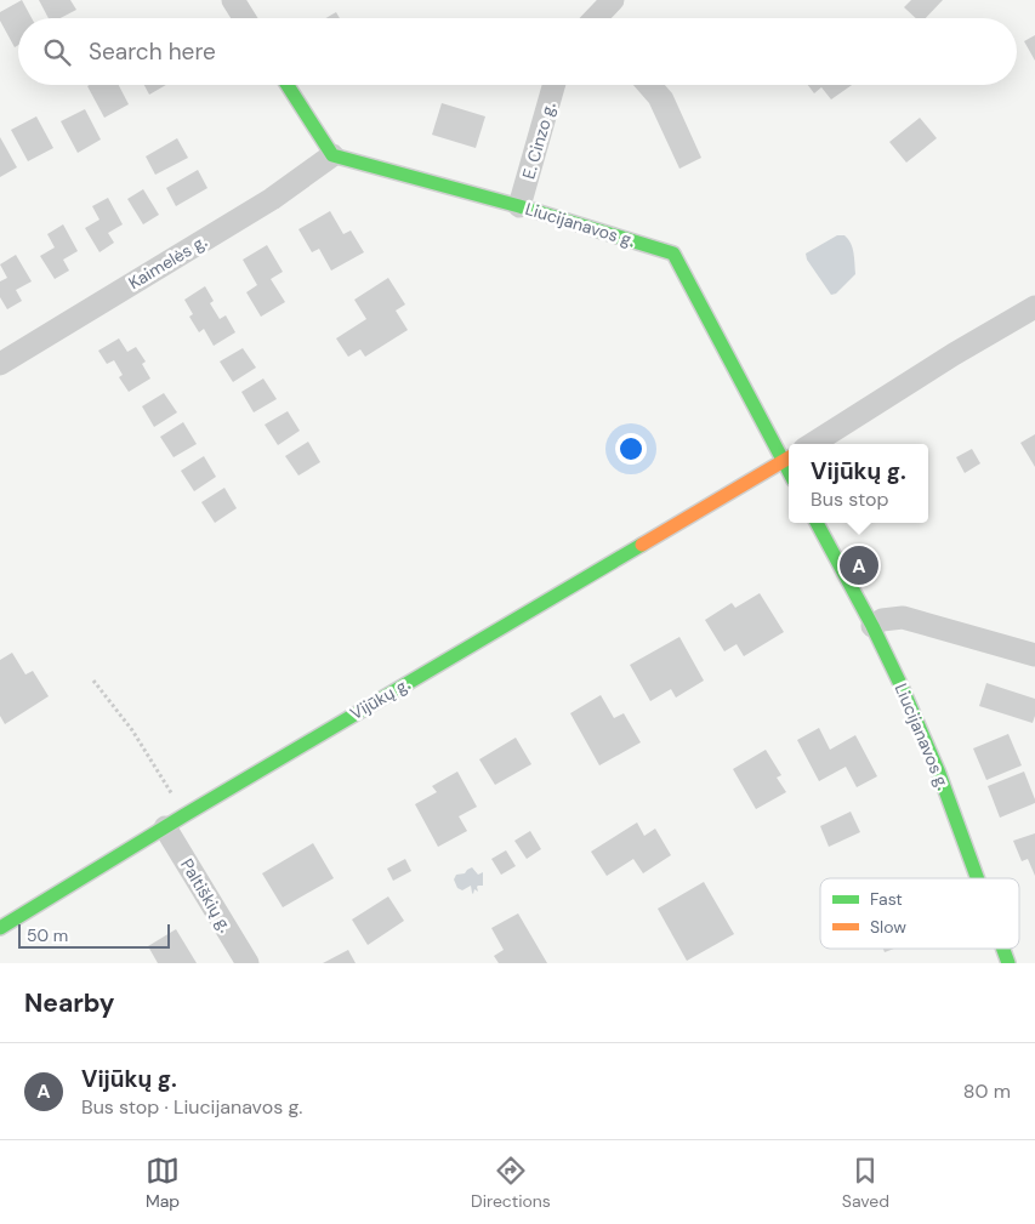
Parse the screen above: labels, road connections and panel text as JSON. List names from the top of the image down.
{
  "streets": {
    "street": [
      "E. Cinzo g.",
      "Liucijanavos g.",
      "Kaimelės g.",
      "Vijūkų g.",
      "Paltiškių g."
    ]
  },
  "crossings": [
    ["E. Cinzo g.", "Liucijanavos g."],
    ["Liucijanavos g.", "Kaimelės g."],
    ["Liucijanavos g.", "Vijūkų g."],
    ["Vijūkų g.", "Paltiškių g."]
  ],
  "legend": ["Fast", "Slow"],
  "scale_bar": "50 m",
  "page": {
    "search": "Search here",
    "popup": ["Vijūkų g.", "Bus stop"],
    "pins": "A",
    "scale": "50 m",
    "heading": "Nearby",
    "list": [
      {
        "mark": "A",
        "name": "Vijūkų g.",
        "note": "Bus stop · Liucijanavos g.",
        "value": "80 m"
      }
    ],
    "nav": ["Map", "Directions", "Saved"]
  }
}
